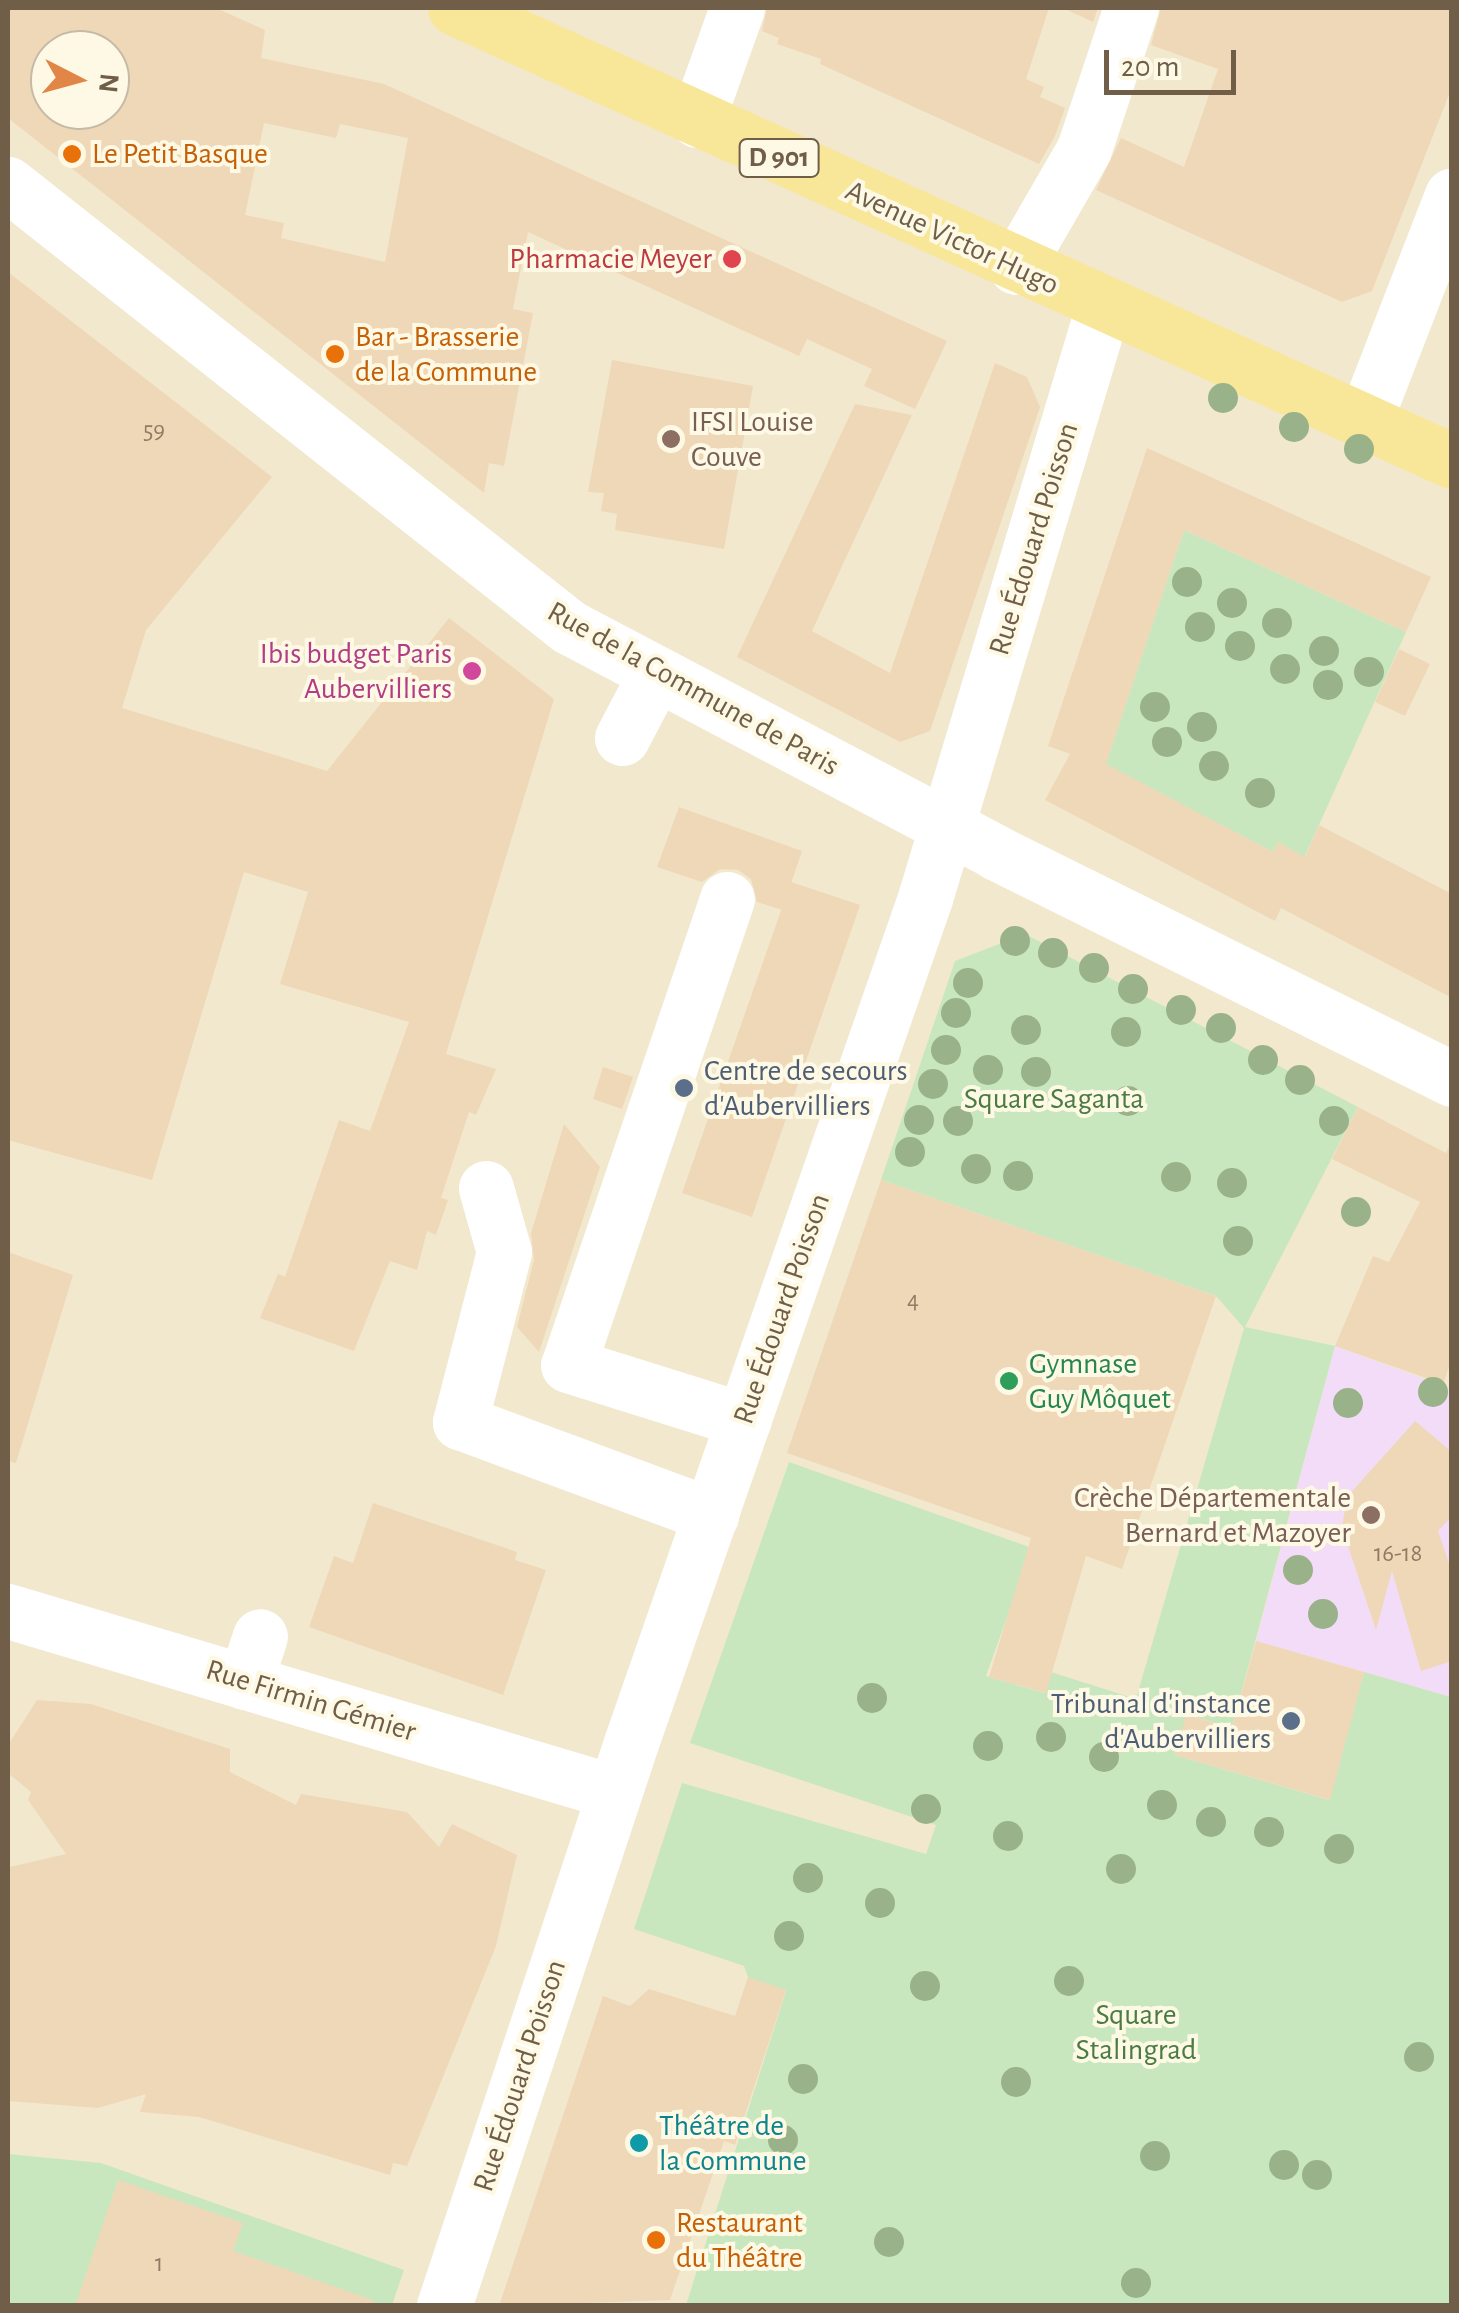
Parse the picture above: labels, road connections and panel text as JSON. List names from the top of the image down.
{
  "streets": {
    "main road": ["D 901", "Avenue Victor Hugo"],
    "street": ["Rue Édouard Poisson", "Rue de la Commune de Paris", "Rue Firmin Gémier"]
  },
  "crossings": [
    ["Avenue Victor Hugo", "Rue Édouard Poisson"],
    ["Rue Édouard Poisson", "Rue de la Commune de Paris"],
    ["Rue Édouard Poisson", "Rue Firmin Gémier"]
  ],
  "parks": ["Square Saganta", "Square Stalingrad"],
  "places": [
    "Le Petit Basque",
    "Pharmacie Meyer",
    "Bar - Brasserie de la Commune",
    "IFSI Louise Couve",
    "Ibis budget Paris Aubervilliers",
    "Centre de secours d'Aubervilliers",
    "Gymnase Guy Môquet",
    "Crèche Départementale Bernard et Mazoyer",
    "Tribunal d'instance d'Aubervilliers",
    "Théâtre de la Commune",
    "Restaurant du Théâtre"
  ],
  "house_numbers": [
    "59",
    "4",
    "16-18",
    "1"
  ],
  "scale_bar": "20 m",
  "north": "right"
}
